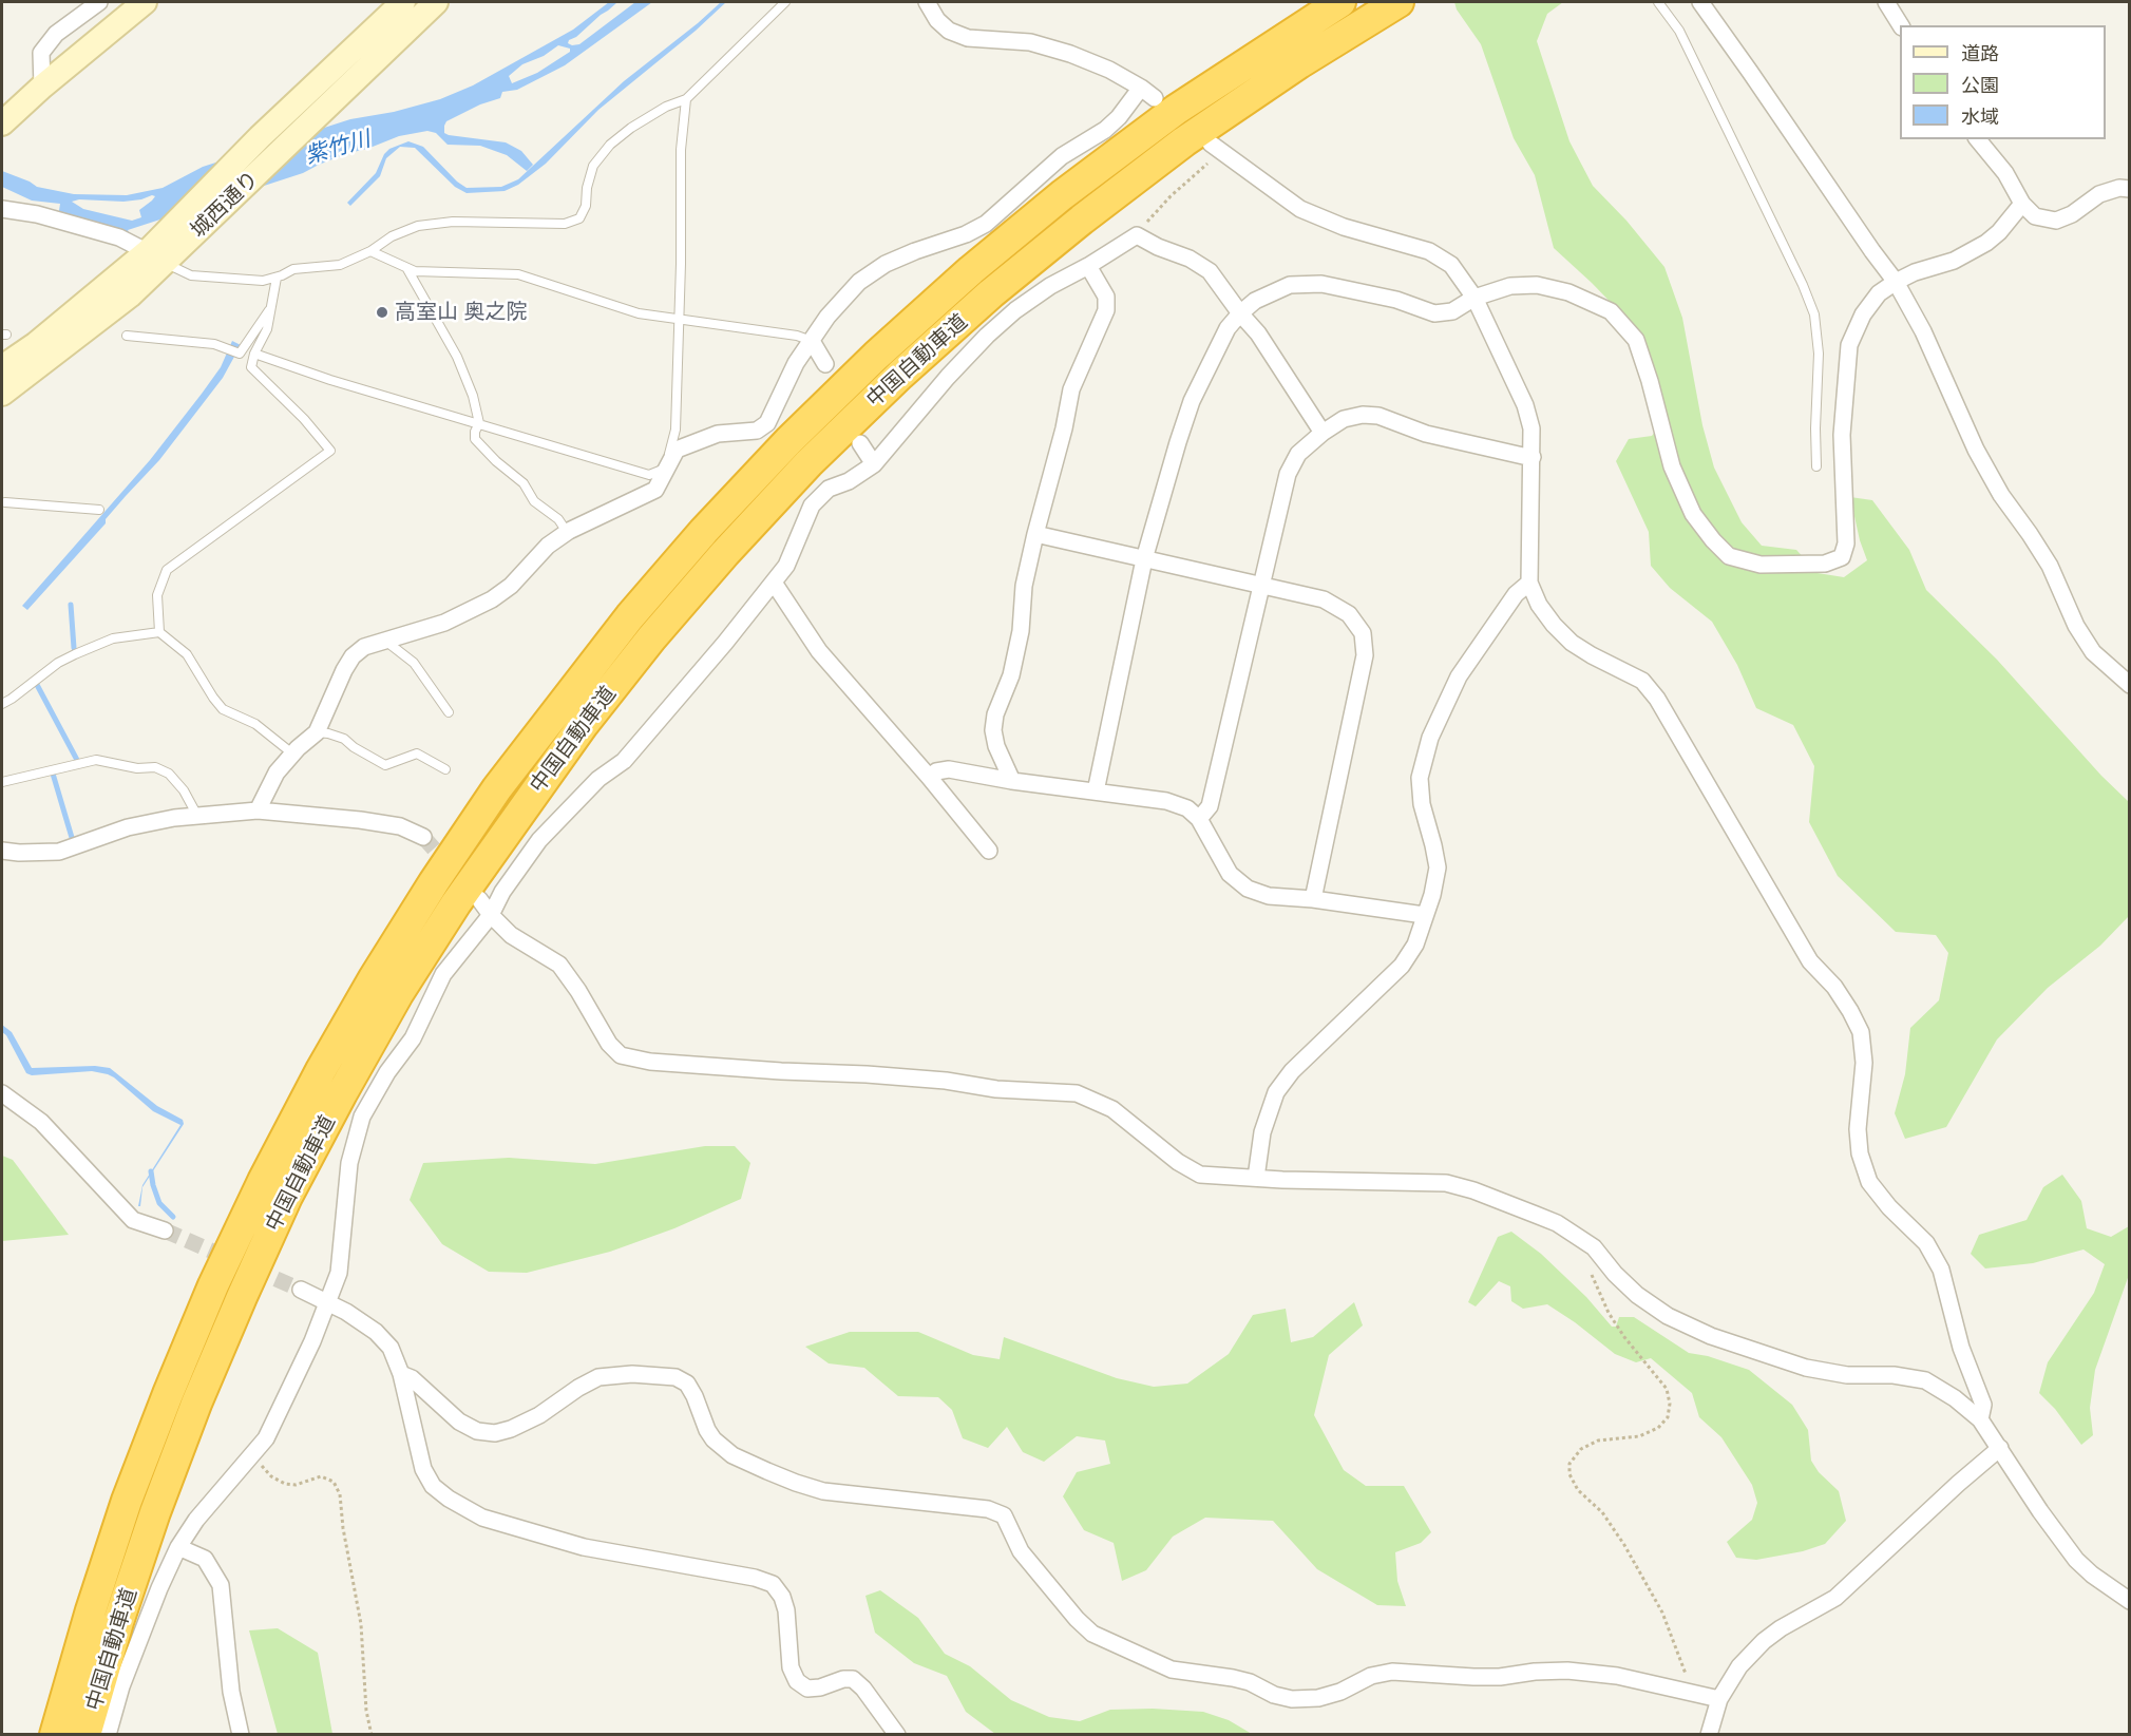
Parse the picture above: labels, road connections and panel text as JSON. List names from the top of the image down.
{
  "streets": {
    "highway": ["中国自動車道"],
    "street": ["城西通り"]
  },
  "water": ["紫竹川"],
  "places": ["高室山 奥之院"],
  "legend": ["道路", "公園", "水域"]
}
